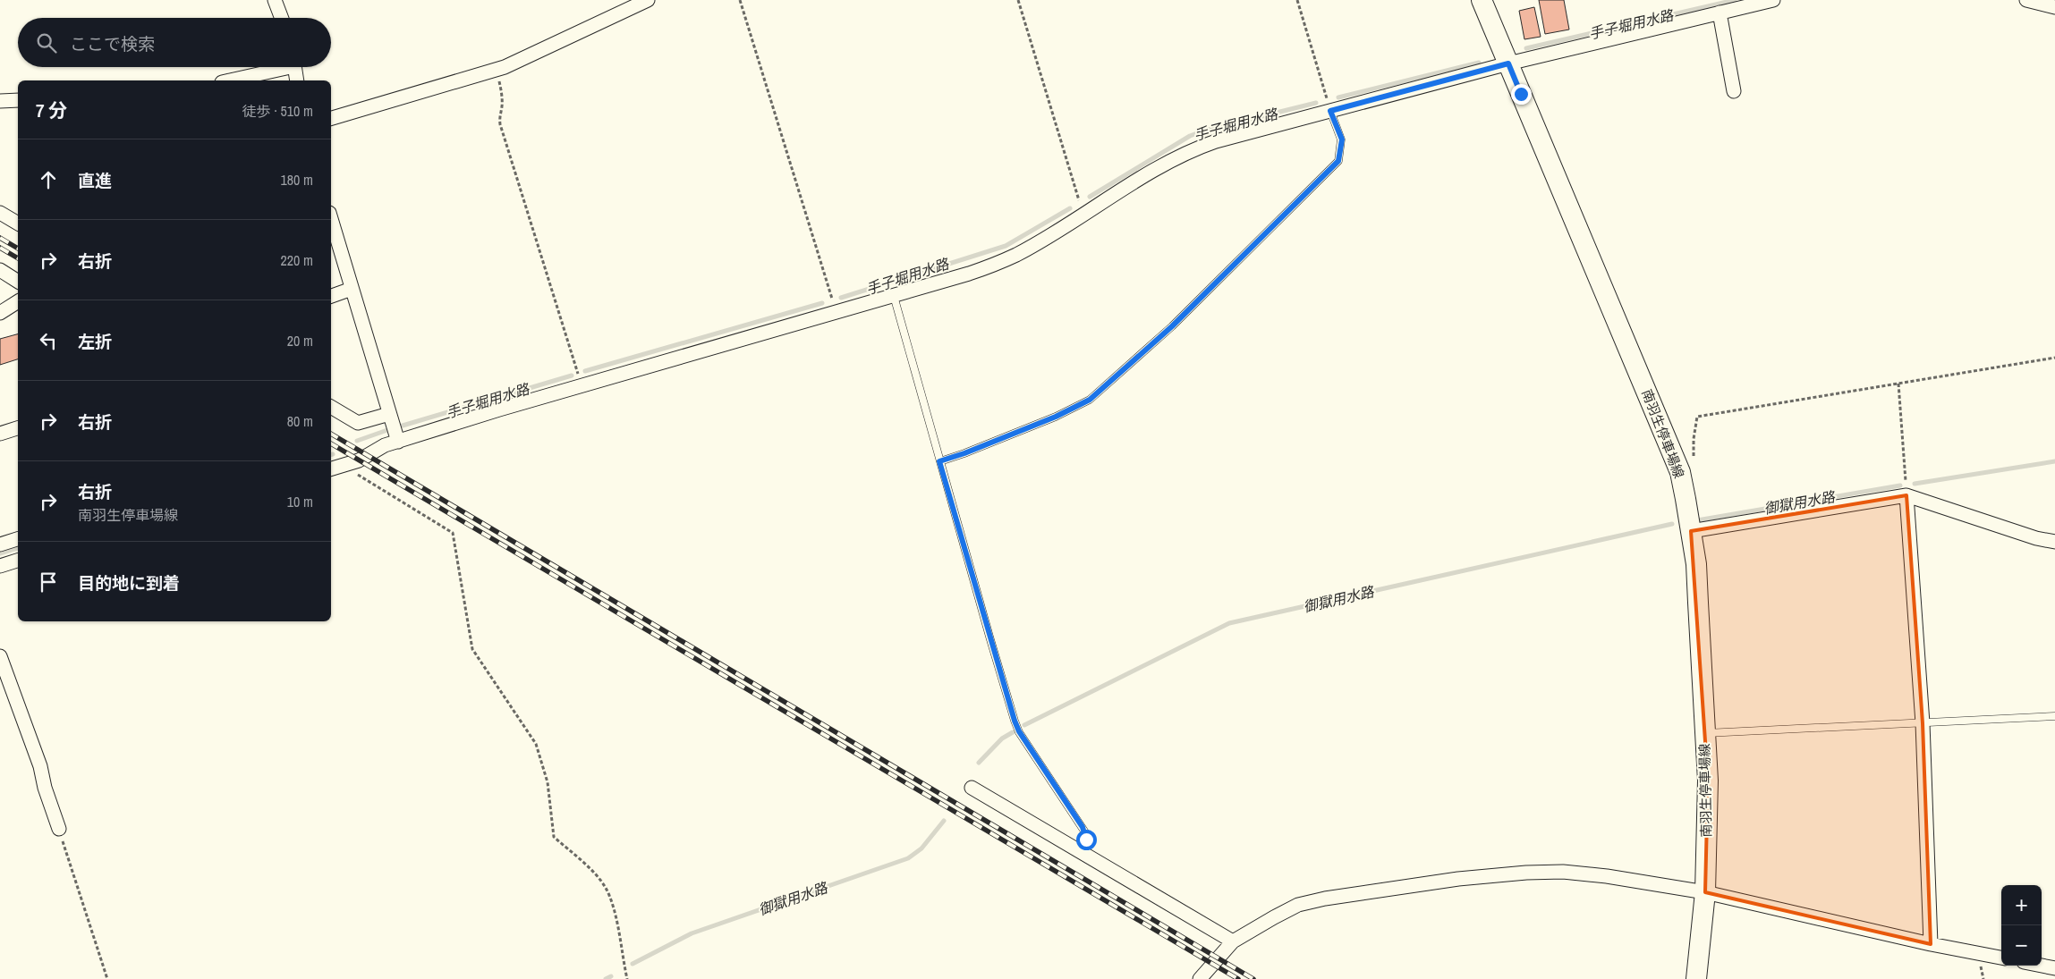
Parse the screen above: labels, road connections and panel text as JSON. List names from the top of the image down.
{
  "streets": {
    "main road": ["南羽生停車場線"]
  },
  "water": ["手子堀用水路", "御獄用水路"],
  "page": {
    "search": "ここで検索",
    "heading": ["7 分", "徒歩 · 510 m"],
    "list": [
      ["直進", "180 m"],
      ["右折", "220 m"],
      ["左折", "20 m"],
      ["右折", "80 m"],
      ["右折", "南羽生停車場線", "10 m"],
      "目的地に到着"
    ],
    "map_buttons": ["+", "−"]
  }
}
